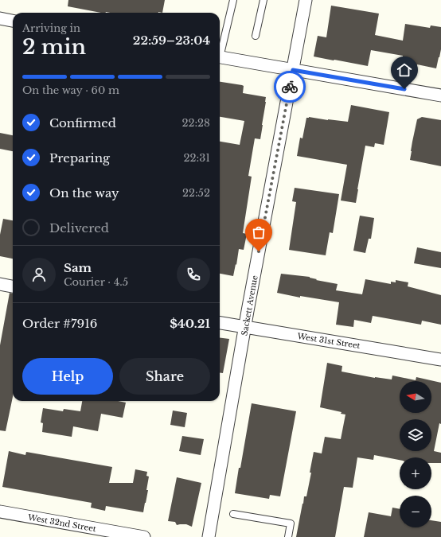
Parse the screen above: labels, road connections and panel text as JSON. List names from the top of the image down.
{
  "streets": {
    "street": ["Sackett Avenue", "West 31st Street", "West 32nd Street"]
  },
  "crossings": [
    ["Sackett Avenue", "West 31st Street"]
  ],
  "north": "left",
  "page": {
    "heading": ["2 min", "Arriving in", "22:59–23:04"],
    "panel": [
      "Sam",
      "Courier · 4.5",
      "Order #7916",
      "$40.21"
    ],
    "bar": "On the way · 60 m",
    "list": [
      ["Confirmed", "22:28"],
      ["Preparing", "22:31"],
      ["On the way", "22:52"],
      "Delivered"
    ],
    "buttons": ["Help", "Share"],
    "map_buttons": ["+", "−"]
  }
}
